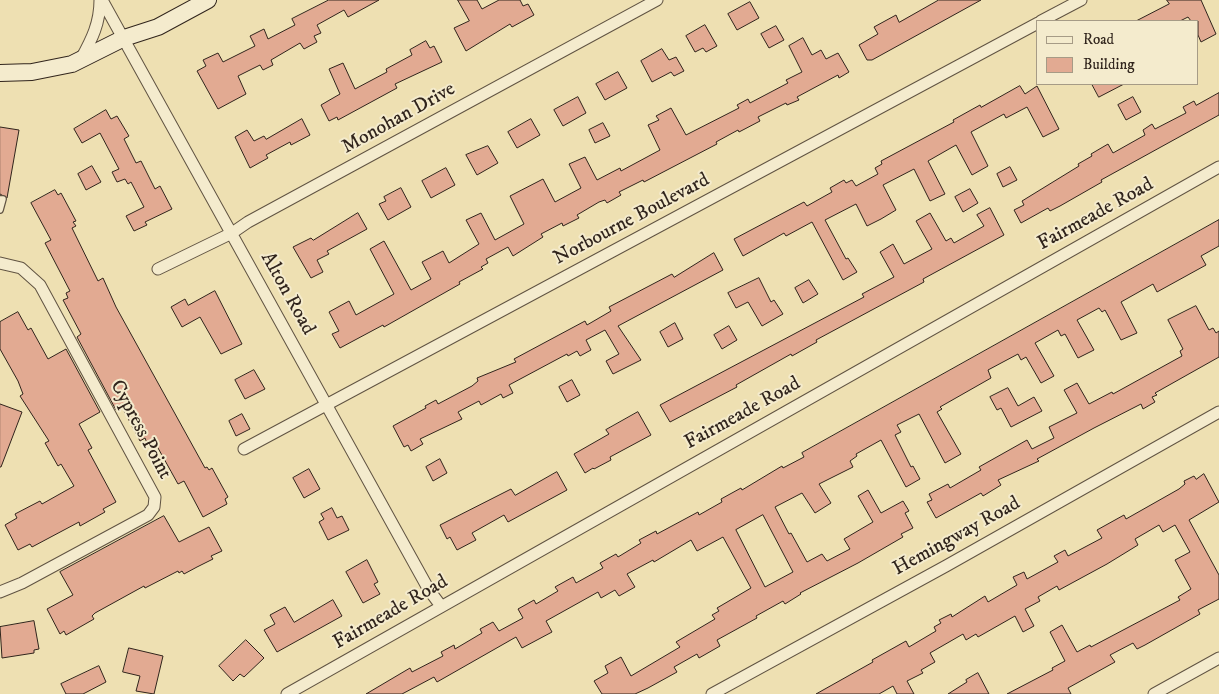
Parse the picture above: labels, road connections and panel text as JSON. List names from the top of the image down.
{
  "streets": {
    "street": [
      "Monohan Drive",
      "Fairmeade Road",
      "Norbourne Boulevard",
      "Alton Road",
      "Cypress Point",
      "Hemingway Road"
    ]
  },
  "crossings": [
    ["Monohan Drive", "Alton Road"],
    ["Fairmeade Road", "Alton Road"],
    ["Norbourne Boulevard", "Alton Road"]
  ],
  "legend": ["Road", "Building"]
}
